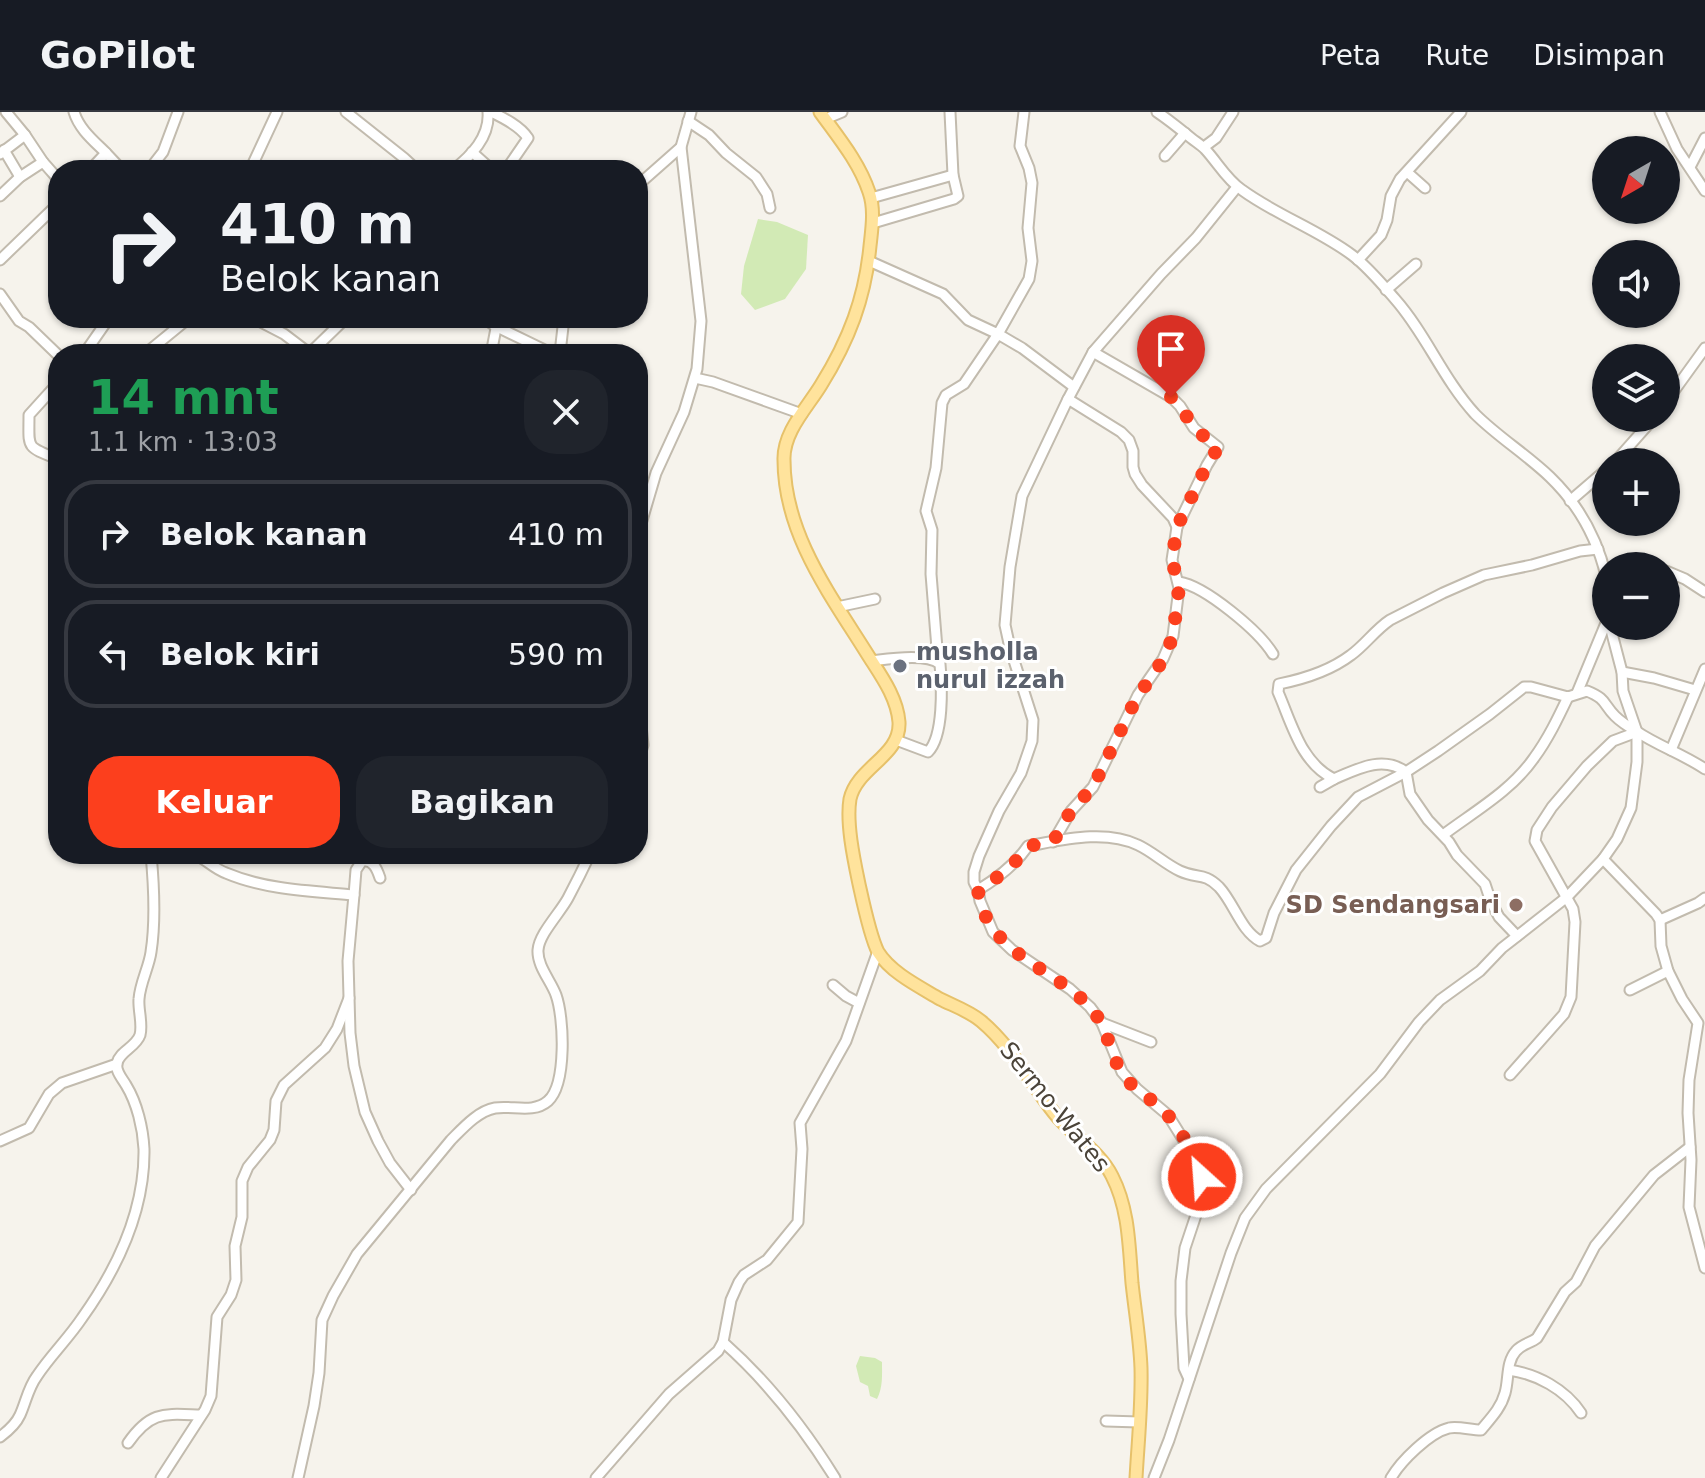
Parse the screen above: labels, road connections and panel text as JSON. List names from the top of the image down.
{
  "streets": {
    "main road": ["Sermo-Wates"]
  },
  "places": ["musholla nurul izzah", "SD Sendangsari"],
  "north": "bottom left",
  "page": {
    "header": "GoPilot",
    "nav": ["Peta", "Rute", "Disimpan"],
    "map_buttons": ["+", "−"],
    "turn": ["410 m", "Belok kanan"],
    "heading": ["14 mnt", "1.1 km · 13:03"],
    "list": [
      {
        "name": "Belok kanan",
        "value": "410 m"
      },
      {
        "name": "Belok kiri",
        "value": "590 m"
      }
    ],
    "buttons": ["Keluar", "Bagikan"]
  }
}
